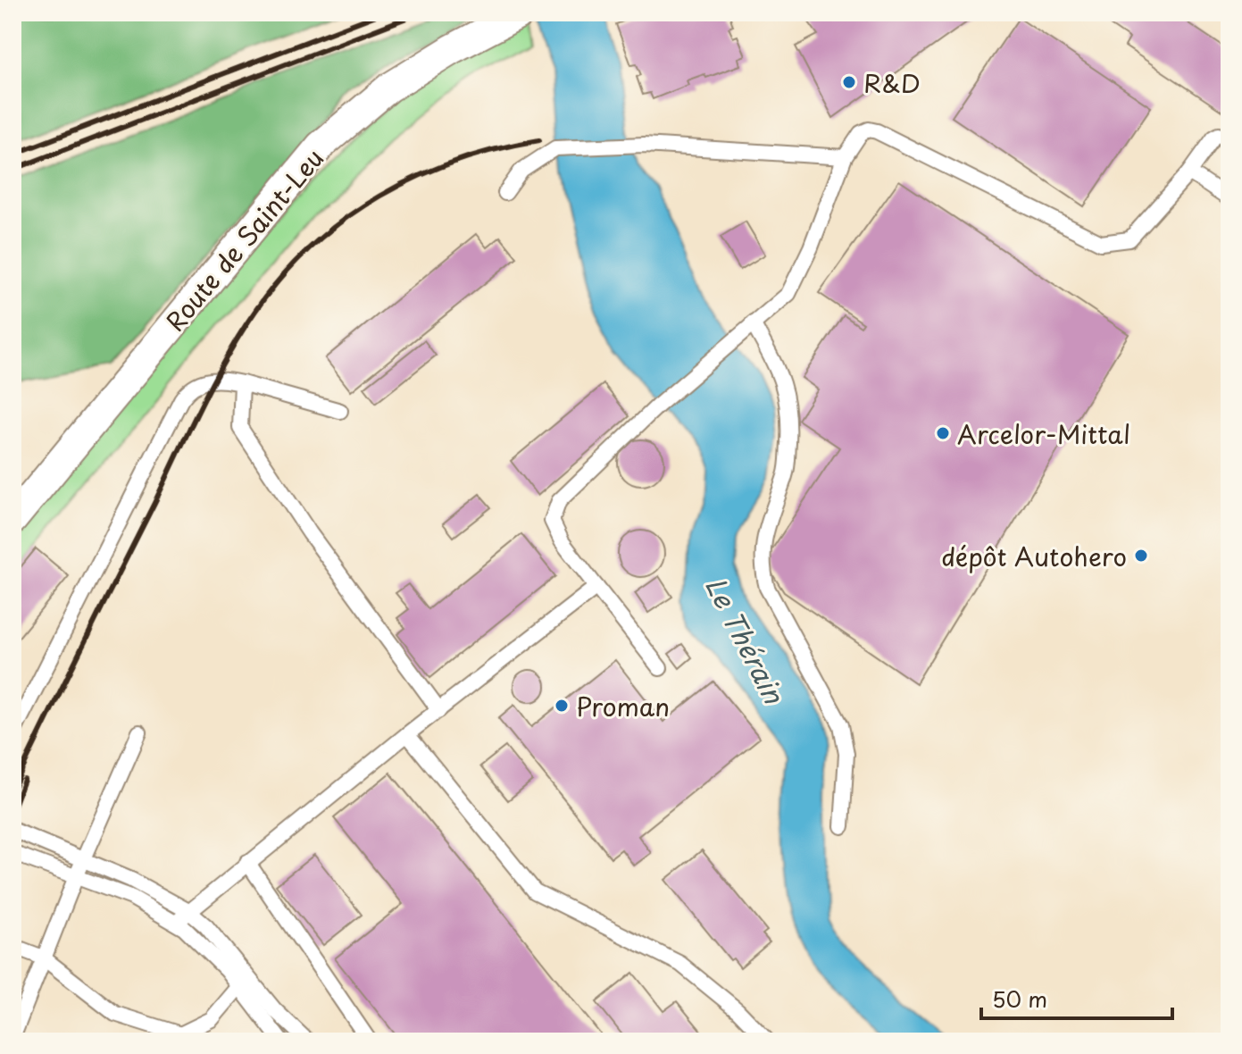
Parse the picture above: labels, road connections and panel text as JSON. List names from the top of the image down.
{
  "streets": {
    "street": ["Route de Saint-Leu"]
  },
  "water": ["Le Thérain"],
  "places": [
    "R&D",
    "Arcelor-Mittal",
    "dépôt Autohero",
    "Proman"
  ],
  "scale_bar": "50 m"
}
